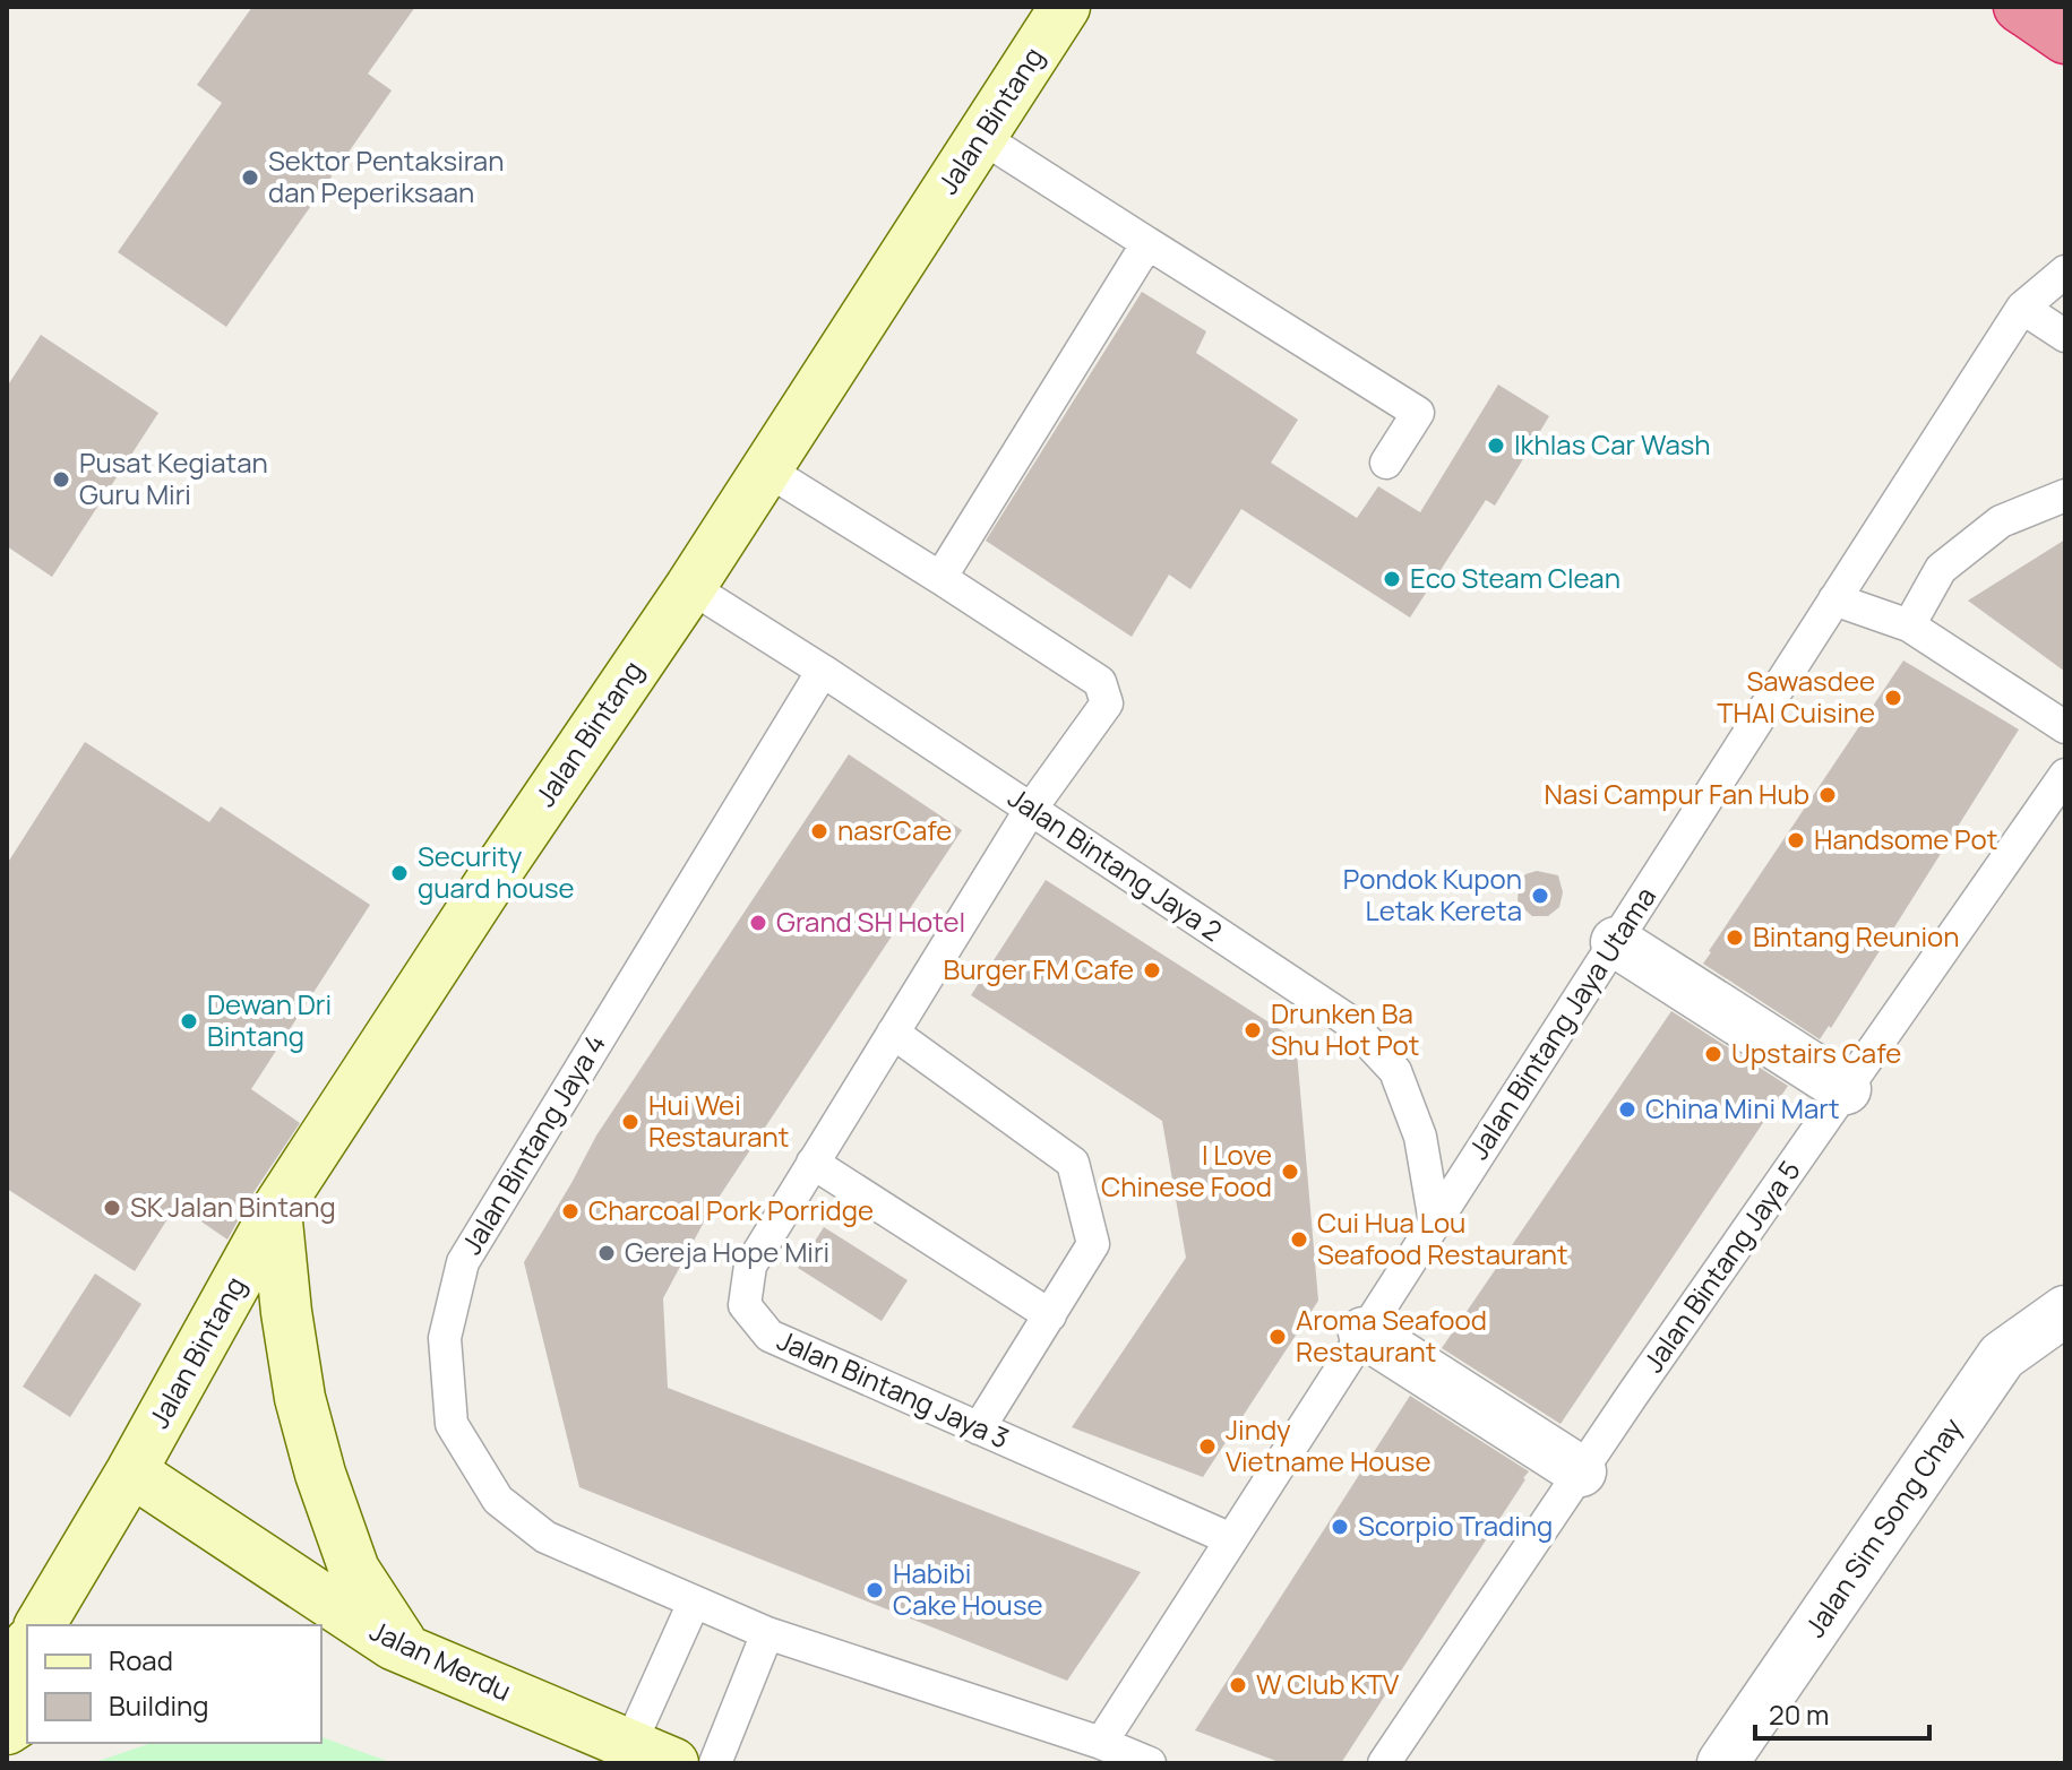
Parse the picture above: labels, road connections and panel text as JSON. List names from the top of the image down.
{
  "streets": {
    "main road": ["Jalan Bintang", "Jalan Merdu"],
    "street": ["Jalan Sim Song Chay"],
    "lane": [
      "Jalan Bintang Jaya 2",
      "Jalan Bintang Jaya Utama",
      "Jalan Bintang Jaya 4",
      "Jalan Bintang Jaya 5",
      "Jalan Bintang Jaya 3"
    ]
  },
  "crossings": [
    ["Jalan Bintang", "Jalan Bintang Jaya 2"],
    ["Jalan Bintang", "Jalan Merdu"],
    ["Jalan Bintang Jaya 2", "Jalan Bintang Jaya Utama"],
    ["Jalan Bintang Jaya 2", "Jalan Bintang Jaya 4"],
    ["Jalan Bintang Jaya 2", "Jalan Bintang Jaya 3"],
    ["Jalan Bintang Jaya Utama", "Jalan Bintang Jaya 4"],
    ["Jalan Bintang Jaya Utama", "Jalan Bintang Jaya 3"]
  ],
  "places": [
    "Sektor Pentaksiran dan Peperiksaan",
    "Ikhlas Car Wash",
    "Pusat Kegiatan Guru Miri",
    "Eco Steam Clean",
    "Sawasdee THAI Cuisine",
    "Nasi Campur Fan Hub",
    "nasrCafe",
    "Handsome Pot",
    "Security guard house",
    "Pondok Kupon Letak Kereta",
    "Grand SH Hotel",
    "Bintang Reunion",
    "Burger FM Cafe",
    "Dewan Dri Bintang",
    "Drunken Ba Shu Hot Pot",
    "Upstairs Cafe",
    "China Mini Mart",
    "Hui Wei Restaurant",
    "I Love Chinese Food",
    "SK Jalan Bintang",
    "Charcoal Pork Porridge",
    "Cui Hua Lou Seafood Restaurant",
    "Gereja Hope Miri",
    "Aroma Seafood Restaurant",
    "Jindy Vietname House",
    "Scorpio Trading",
    "Habibi Cake House",
    "W Club KTV"
  ],
  "legend": ["Road", "Building"],
  "scale_bar": "20 m"
}
